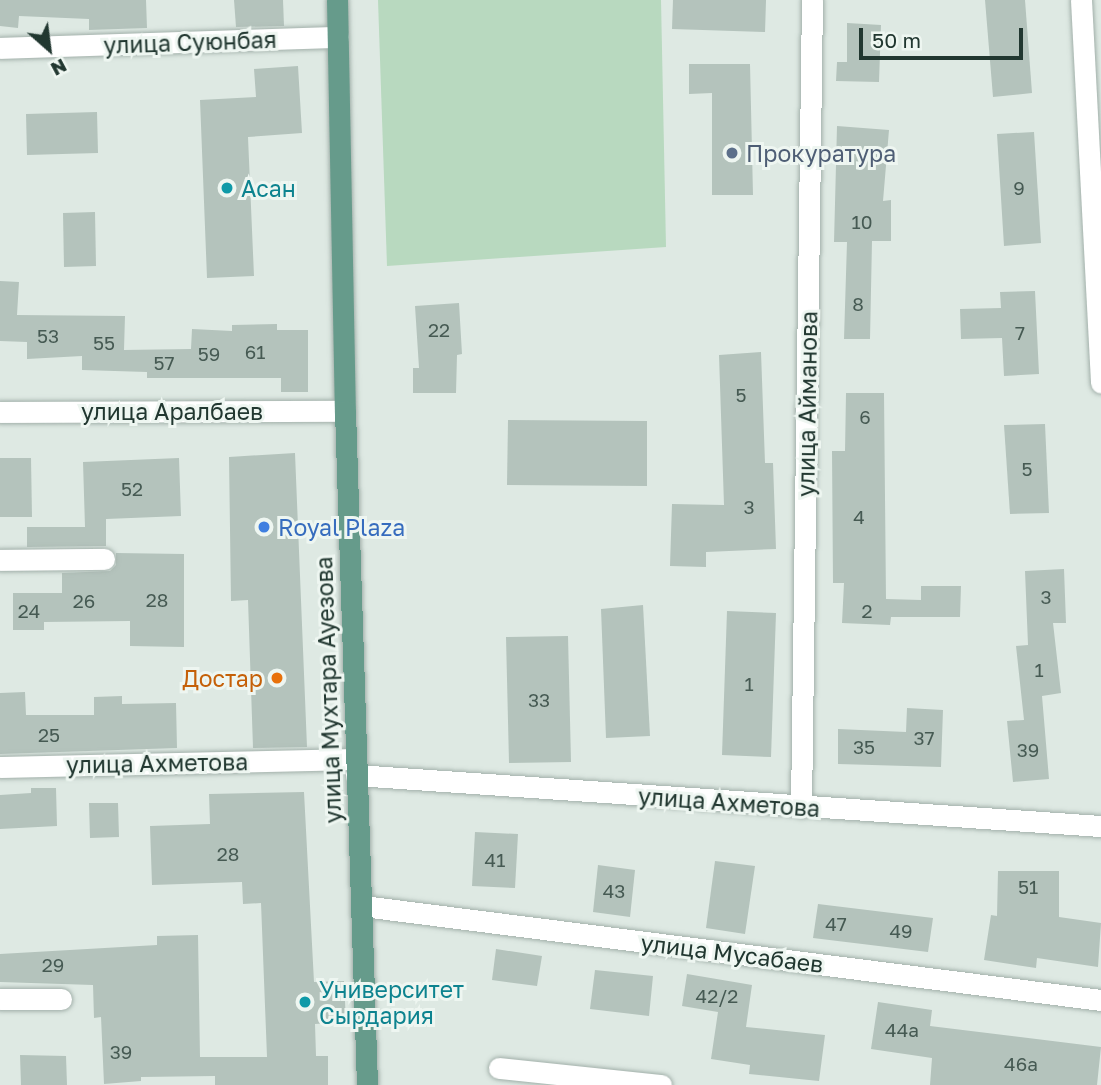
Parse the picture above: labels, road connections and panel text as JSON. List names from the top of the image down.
{
  "streets": {
    "main road": ["улица Мухтара Ауезова"],
    "street": [
      "улица Суюнбая",
      "улица Айманова",
      "улица Аралбаев",
      "улица Ахметова",
      "улица Мусабаев"
    ]
  },
  "crossings": [
    ["улица Суюнбая", "улица Мухтара Ауезова"],
    ["улица Айманова", "улица Ахметова"],
    ["улица Аралбаев", "улица Мухтара Ауезова"],
    ["улица Мухтара Ауезова", "улица Ахметова"],
    ["улица Мухтара Ауезова", "улица Мусабаев"]
  ],
  "places": [
    "Прокуратура",
    "Асан",
    "Royal Plaza",
    "Достар",
    "Университет Сырдария"
  ],
  "house_numbers": [
    "9",
    "10",
    "8",
    "22",
    "7",
    "53",
    "55",
    "61",
    "59",
    "57",
    "5",
    "6",
    "5",
    "52",
    "3",
    "4",
    "3",
    "28",
    "26",
    "24",
    "2",
    "1",
    "1",
    "33",
    "25",
    "37",
    "35",
    "39",
    "28",
    "41",
    "51",
    "43",
    "47",
    "49",
    "29",
    "42/2",
    "44а",
    "39",
    "46а"
  ],
  "scale_bar": "50 m",
  "north": "bottom right"
}
